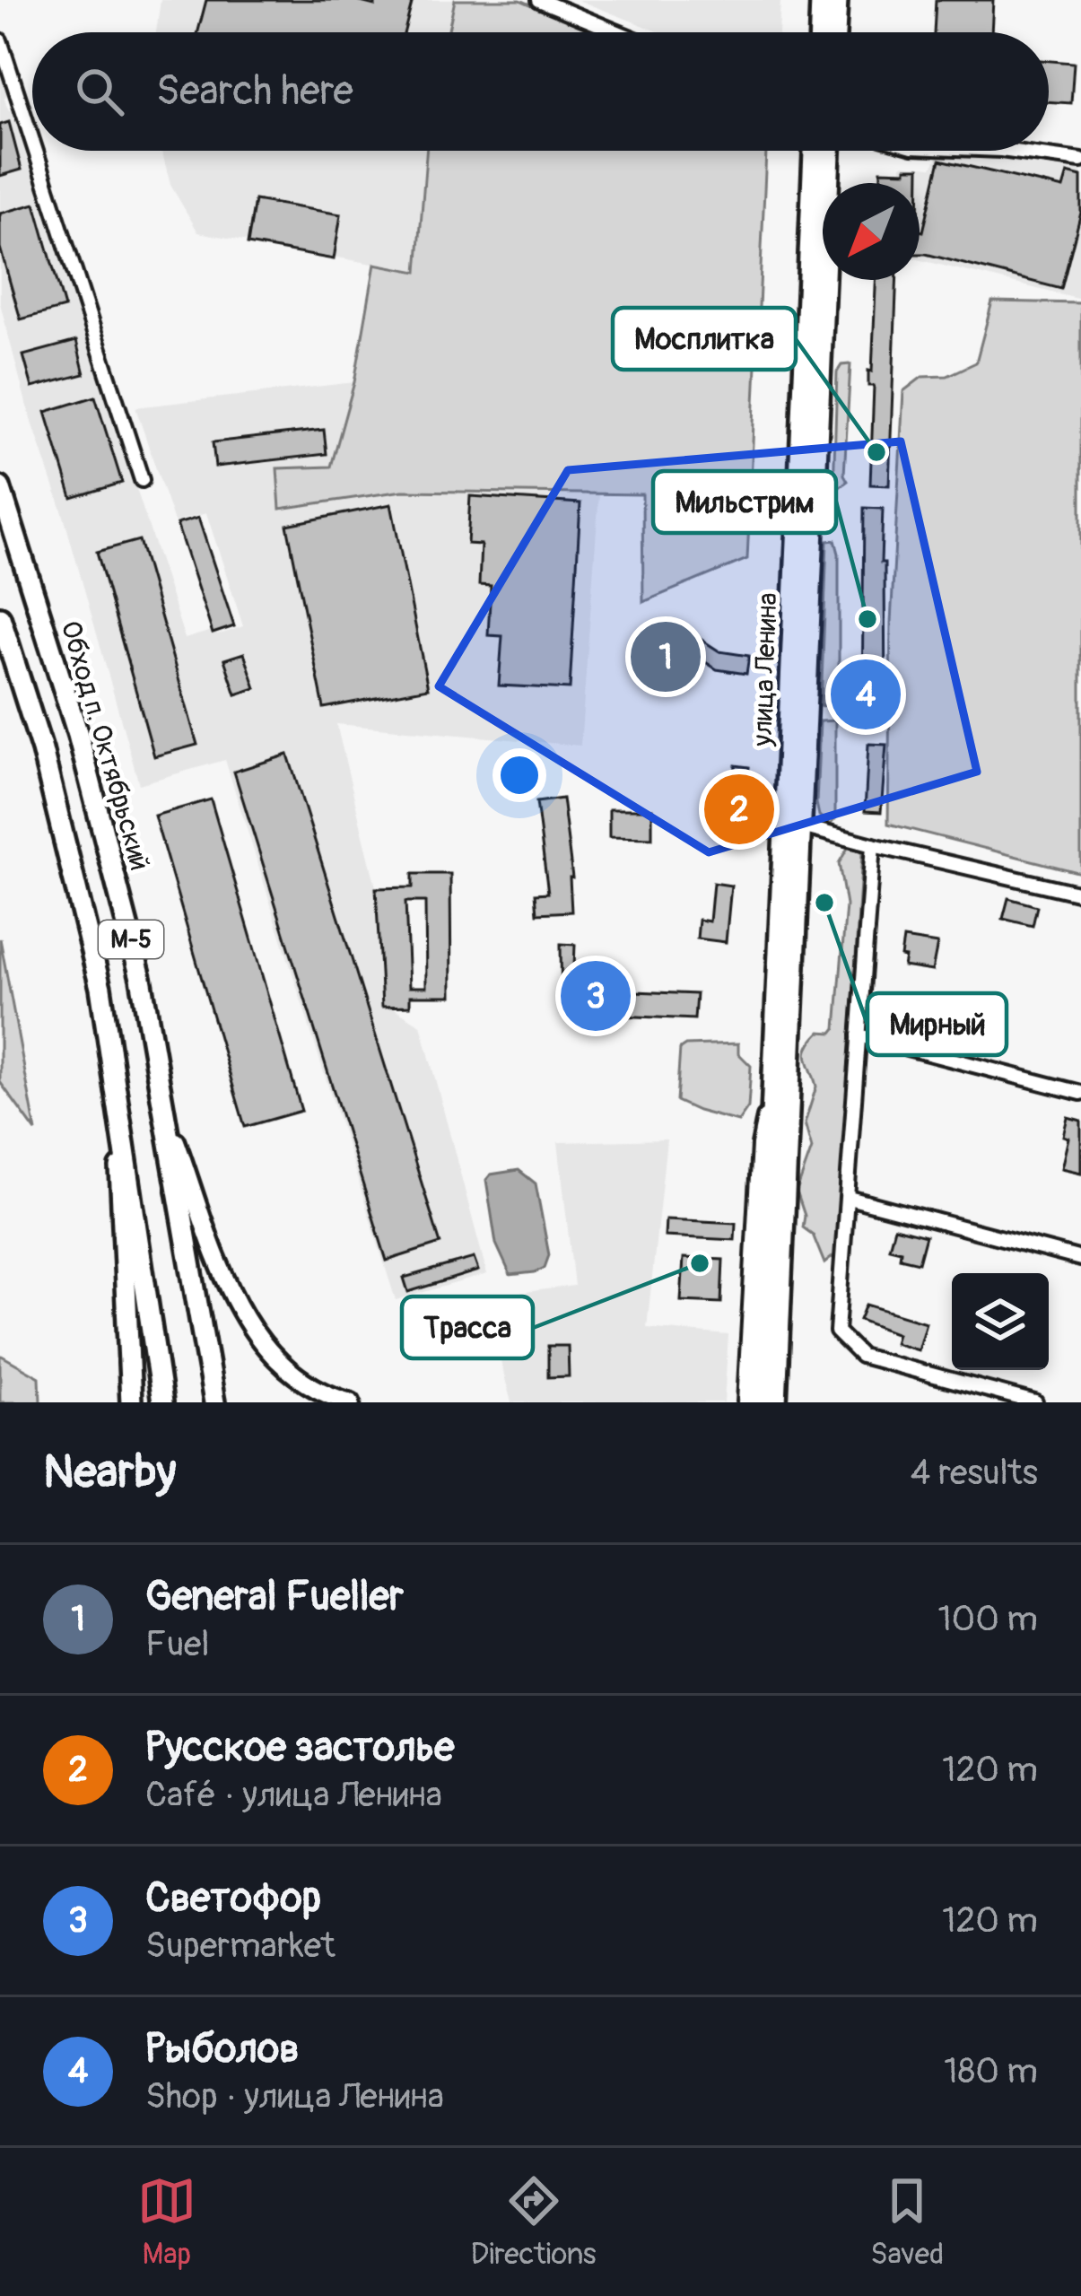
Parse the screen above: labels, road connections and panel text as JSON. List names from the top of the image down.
{
  "streets": {
    "main road": ["улица Ленина", "Обход п. Октябрьский", "М-5"]
  },
  "places": [
    "Мосплитка",
    "Мильстрим",
    "Мирный",
    "Трасса"
  ],
  "north": "bottom left",
  "page": {
    "search": "Search here",
    "pins": [
      "1",
      "4",
      "2",
      "3"
    ],
    "heading": ["Nearby", "4 results"],
    "list": [
      {
        "mark": "1",
        "name": "General Fueller",
        "note": "Fuel",
        "value": "100 m"
      },
      {
        "mark": "2",
        "name": "Русское застолье",
        "note": "Café · улица Ленина",
        "value": "120 m"
      },
      {
        "mark": "3",
        "name": "Светофор",
        "note": "Supermarket",
        "value": "120 m"
      },
      {
        "mark": "4",
        "name": "Рыболов",
        "note": "Shop · улица Ленина",
        "value": "180 m"
      }
    ],
    "nav": ["Map", "Directions", "Saved"]
  }
}
